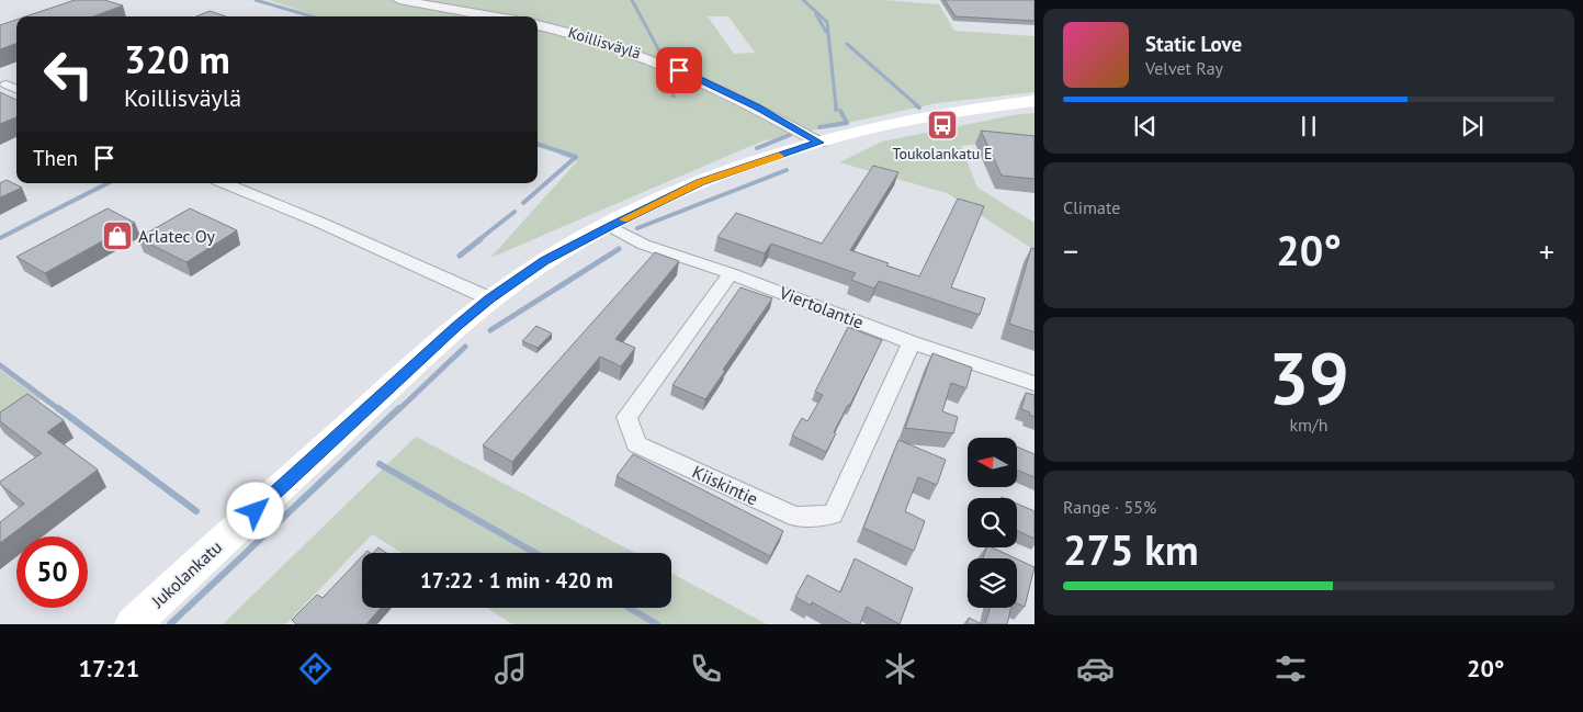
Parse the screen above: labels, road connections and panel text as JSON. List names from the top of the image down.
{
  "streets": {
    "main road": ["Jukolankatu"],
    "street": ["Koillisväylä", "Viertolantie", "Kiiskintie"]
  },
  "crossings": [
    ["Koillisväylä", "Jukolankatu"],
    ["Viertolantie", "Kiiskintie"],
    ["Viertolantie", "Jukolankatu"]
  ],
  "places": {
    "bus stop": ["Toukolankatu E"],
    "shop": ["Arlatec Oy"]
  },
  "north": "left",
  "page": {
    "turn": ["320 m", "Koillisväylä"],
    "song": ["Static Love", "Velvet Ray"],
    "then": "Then",
    "tile": [
      "Climate",
      ["39", "km/h"],
      ["Range · 55%", "275 km"]
    ],
    "heat": ["−", "20°", "+"],
    "limit": "50",
    "trip": "17:22 · 1 min · 420 m",
    "tabs": ["17:21", "20°"]
  }
}
